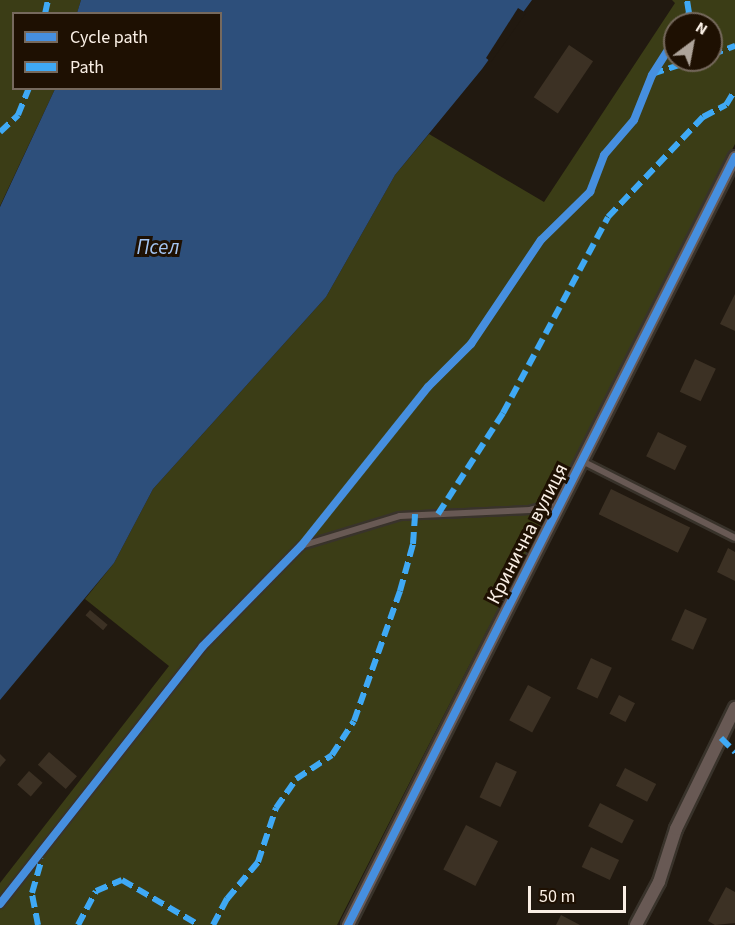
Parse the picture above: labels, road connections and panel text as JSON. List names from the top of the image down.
{
  "streets": {
    "street": ["Кринична вулиця"]
  },
  "water": ["Псел"],
  "legend": ["Cycle path", "Path"],
  "scale_bar": "50 m",
  "north": "top right"
}
